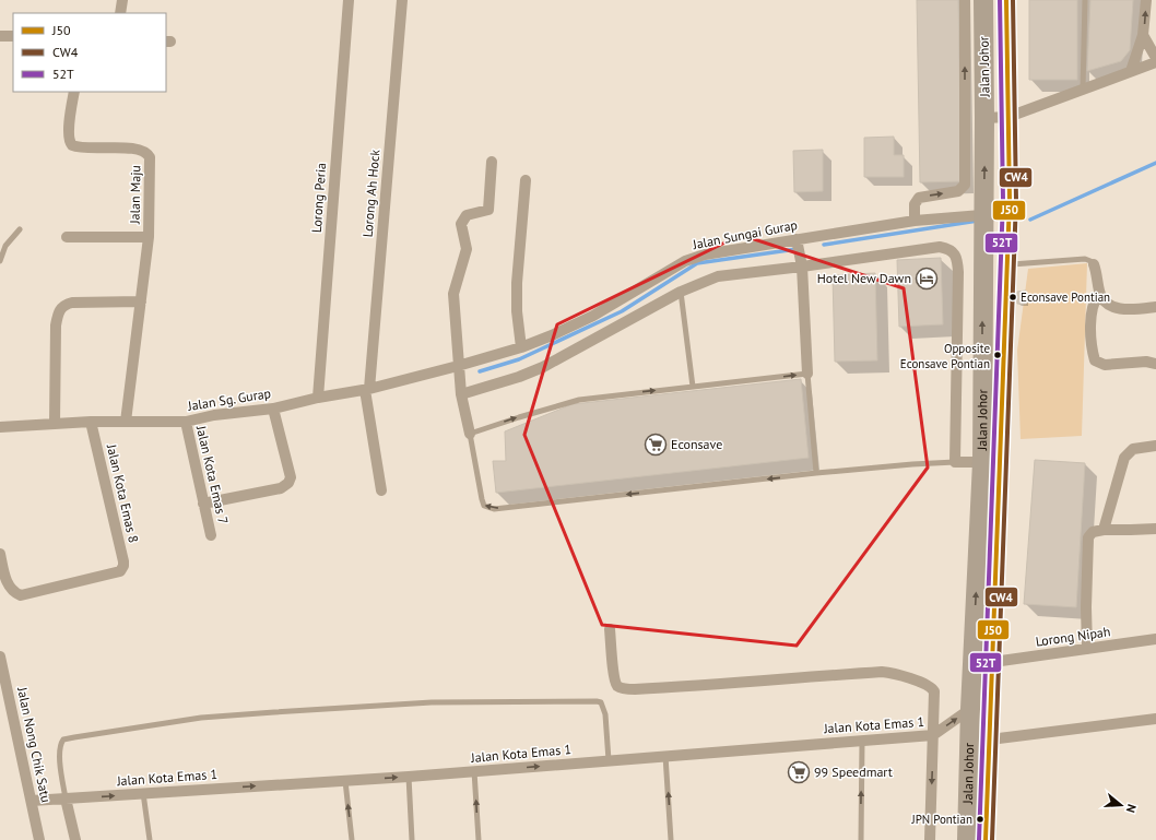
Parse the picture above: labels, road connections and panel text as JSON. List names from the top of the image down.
{
  "streets": {
    "highway": ["Jalan Johor"],
    "street": [
      "Lorong Ah Hock",
      "Jalan Maju",
      "Lorong Peria",
      "Jalan Sungai Gurap",
      "Jalan Sg. Gurap",
      "Jalan Kota Emas 7",
      "Jalan Kota Emas 8",
      "Lorong Nipah",
      "Jalan Kota Emas 1",
      "Jalan Nong Chik Satu"
    ]
  },
  "crossings": [
    ["Jalan Johor", "Jalan Sungai Gurap"],
    ["Jalan Johor", "Lorong Nipah"],
    ["Jalan Johor", "Jalan Kota Emas 1"],
    ["Lorong Ah Hock", "Jalan Sg. Gurap"],
    ["Jalan Maju", "Jalan Sg. Gurap"],
    ["Lorong Peria", "Jalan Sg. Gurap"],
    ["Jalan Sungai Gurap", "Jalan Sg. Gurap"],
    ["Jalan Sg. Gurap", "Jalan Kota Emas 7"],
    ["Jalan Sg. Gurap", "Jalan Kota Emas 8"],
    ["Jalan Kota Emas 1", "Jalan Nong Chik Satu"]
  ],
  "one_way": ["Jalan Kota Emas 1"],
  "places": {
    "hotel": ["Hotel New Dawn"],
    "other": ["Econsave Pontian", "Opposite Econsave Pontian", "JPN Pontian"],
    "supermarket": ["Econsave", "99 Speedmart"]
  },
  "lines": ["transit line J50", "transit line CW4", "transit line 52T"],
  "legend": ["J50", "CW4", "52T"],
  "north": "right"
}
